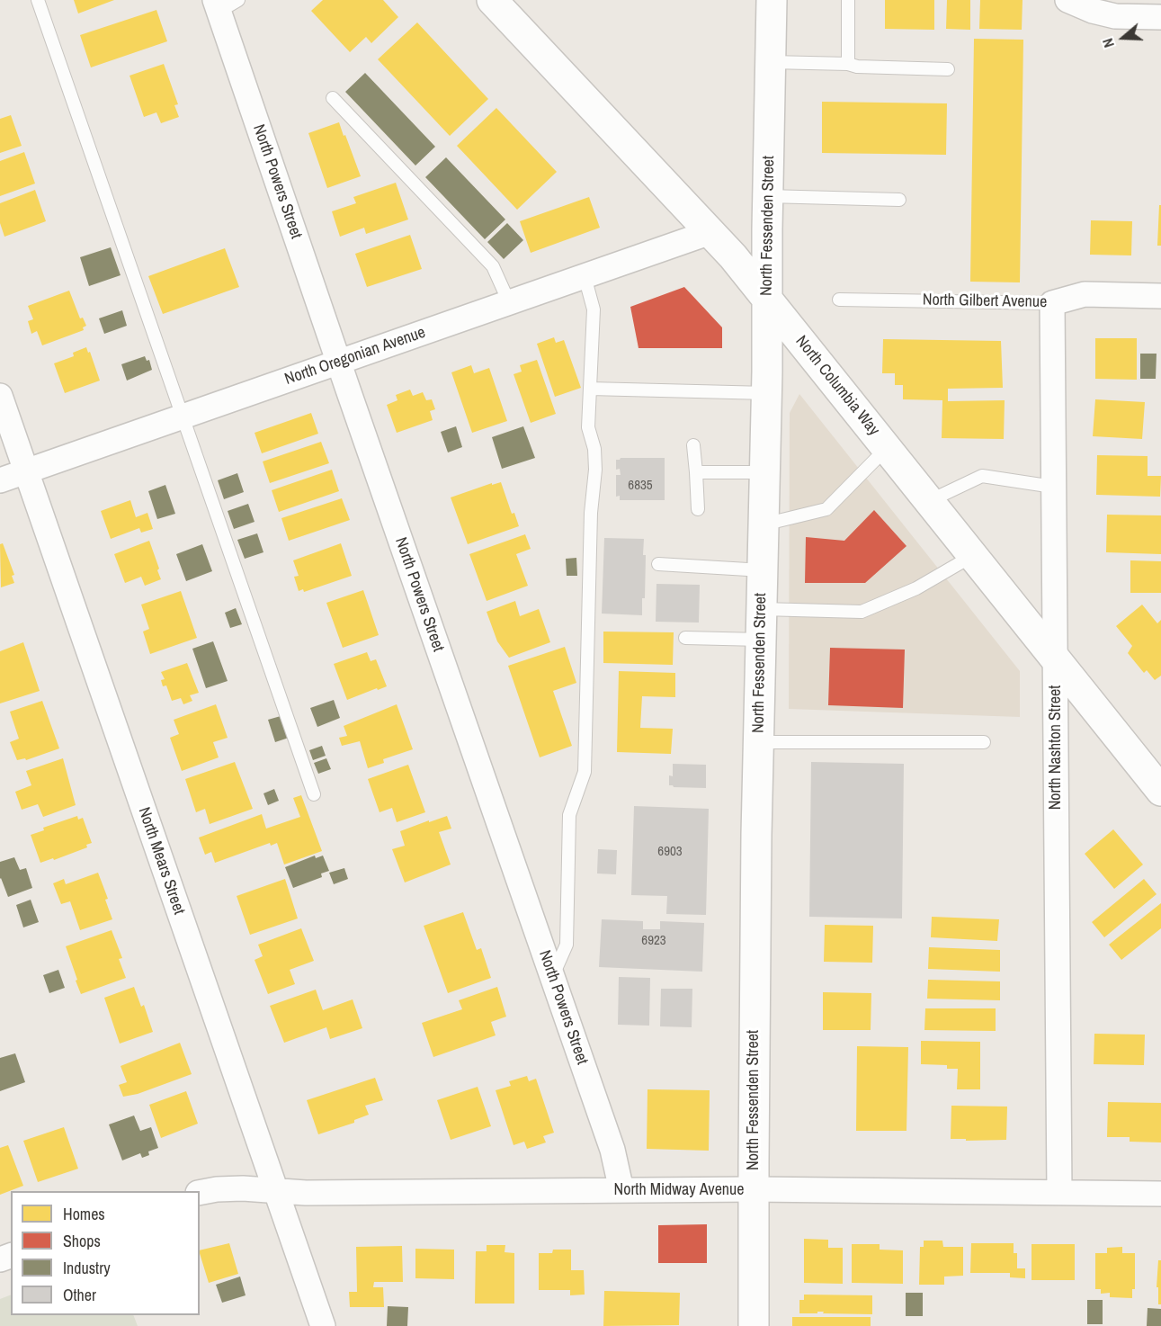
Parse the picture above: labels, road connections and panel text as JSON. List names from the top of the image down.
{
  "streets": {
    "main road": ["North Fessenden Street", "North Columbia Way"],
    "street": [
      "North Powers Street",
      "North Gilbert Avenue",
      "North Oregonian Avenue",
      "North Nashton Street",
      "North Mears Street",
      "North Midway Avenue"
    ]
  },
  "crossings": [
    ["North Powers Street", "North Oregonian Avenue"],
    ["North Powers Street", "North Midway Avenue"],
    ["North Fessenden Street", "North Columbia Way"],
    ["North Fessenden Street", "North Midway Avenue"],
    ["North Gilbert Avenue", "North Nashton Street"],
    ["North Oregonian Avenue", "North Columbia Way"],
    ["North Oregonian Avenue", "North Mears Street"],
    ["North Columbia Way", "North Nashton Street"],
    ["North Nashton Street", "North Midway Avenue"],
    ["North Mears Street", "North Midway Avenue"]
  ],
  "house_numbers": ["6835", "6903", "6923"],
  "legend": [
    "Homes",
    "Shops",
    "Industry",
    "Other"
  ],
  "north": "left"
}
